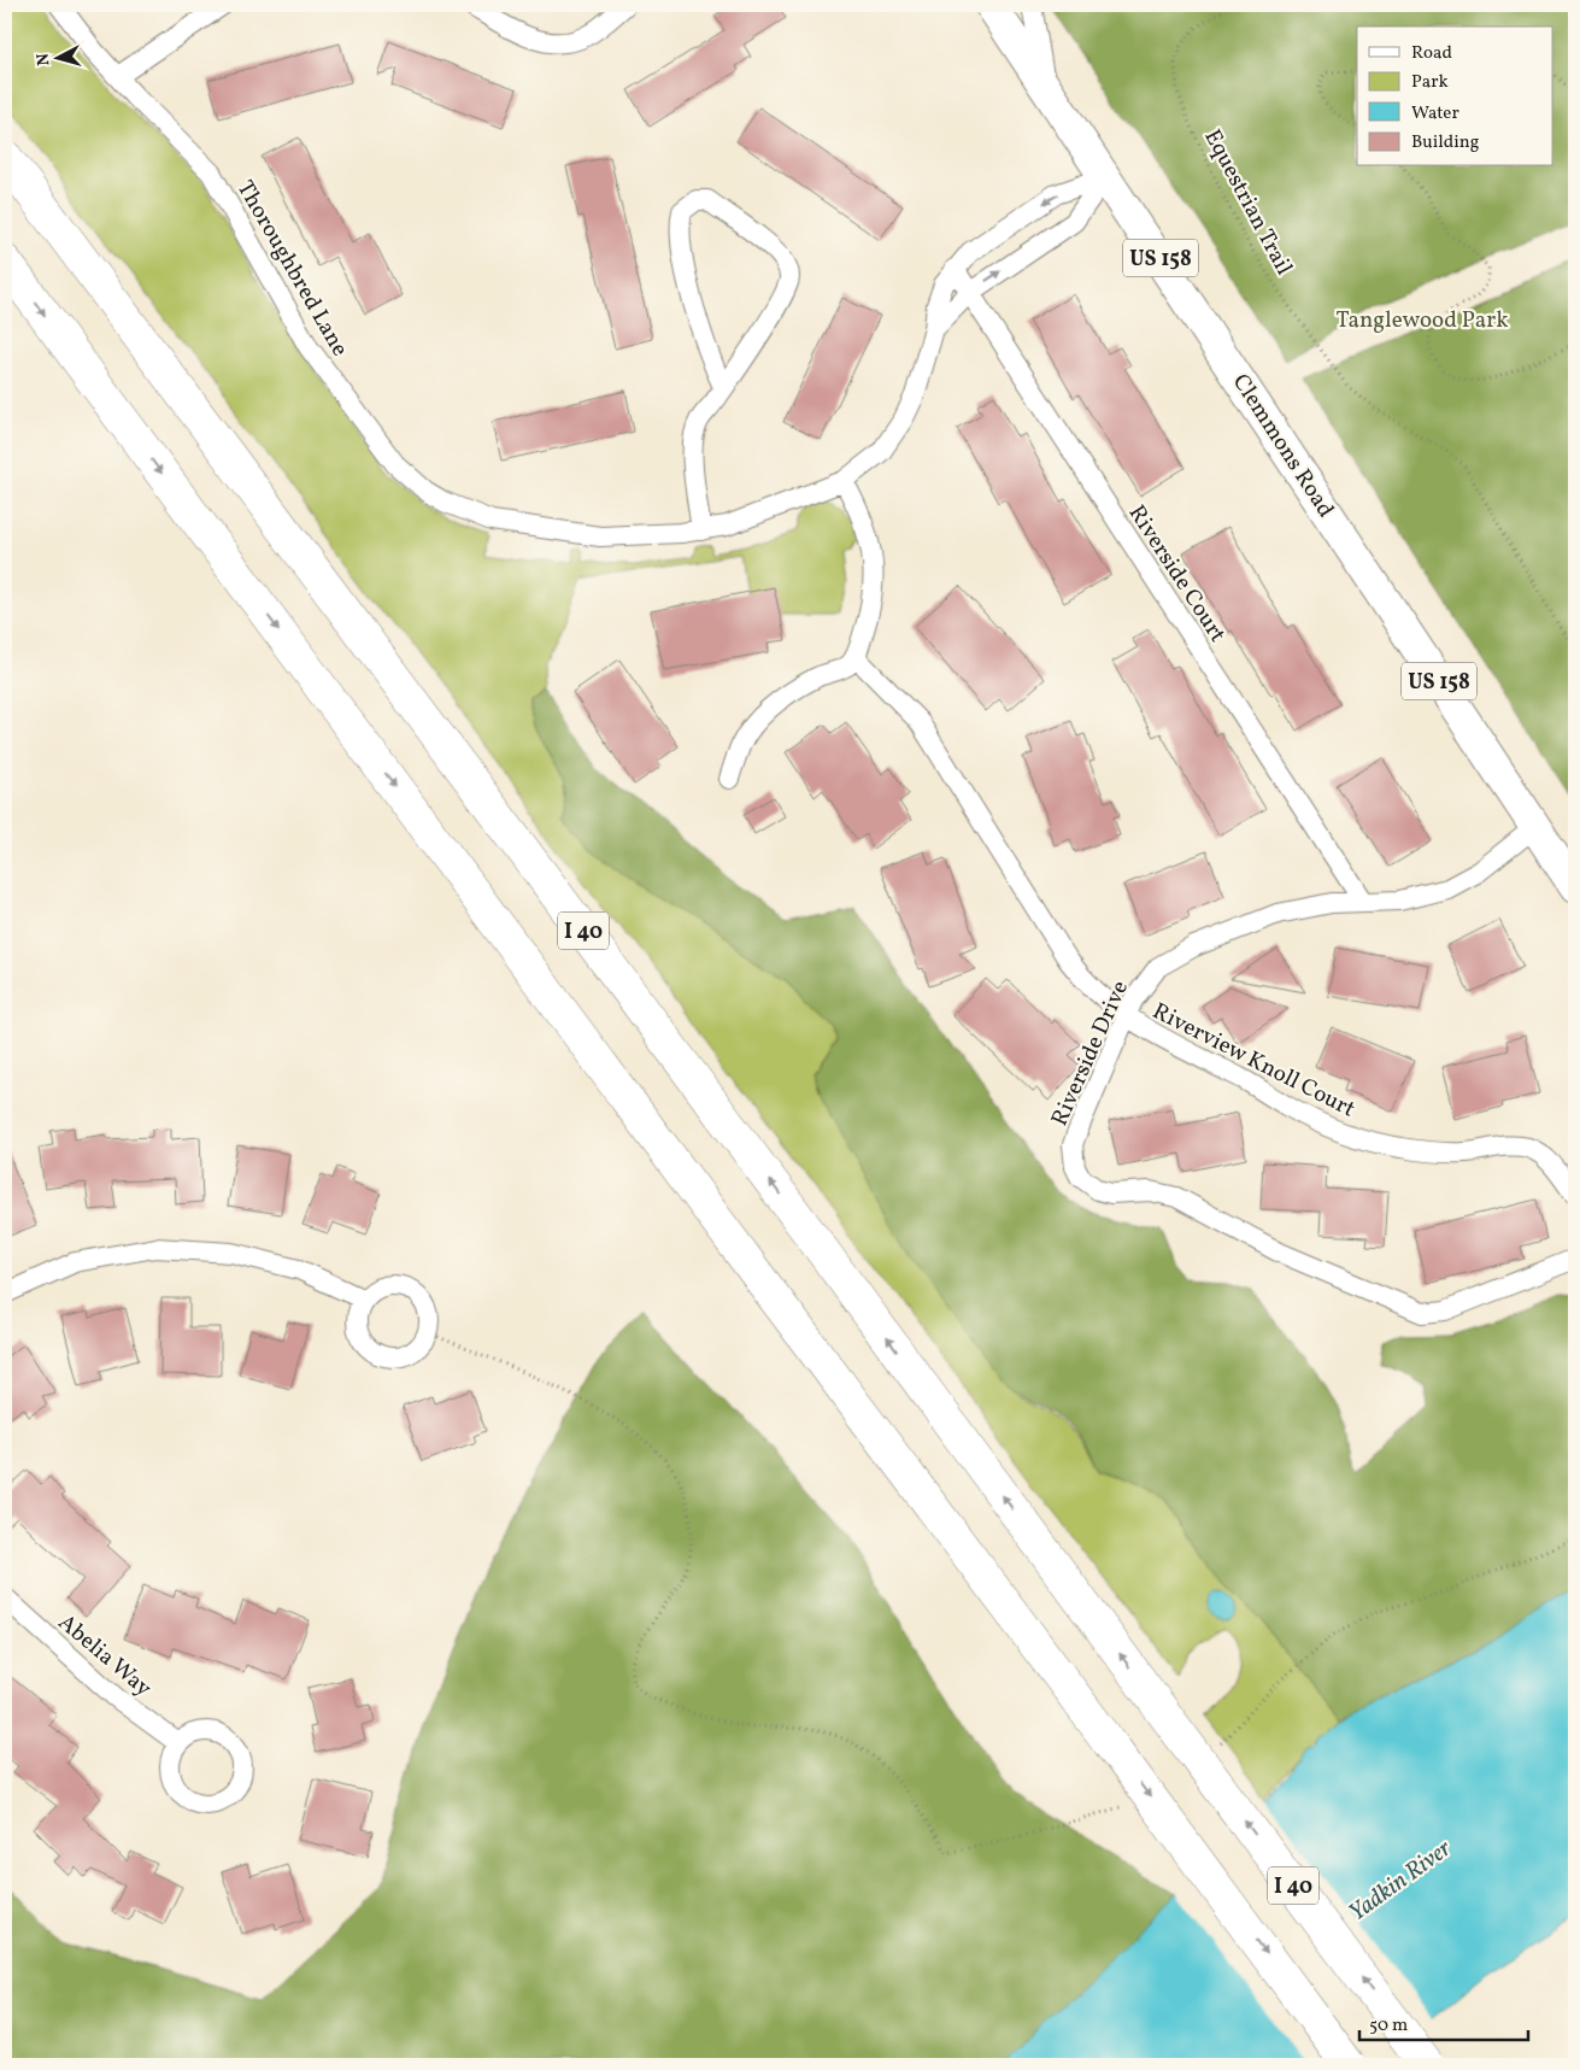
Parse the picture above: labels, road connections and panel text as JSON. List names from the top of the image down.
{
  "streets": {
    "highway": ["I 40"],
    "main road": ["US 158", "Clemmons Road"],
    "street": [
      "Thoroughbred Lane",
      "Riverside Court",
      "Riverside Drive",
      "Riverview Knoll Court",
      "Abelia Way"
    ],
    "path": ["Equestrian Trail"]
  },
  "crossings": [
    ["Thoroughbred Lane", "Clemmons Road"],
    ["Thoroughbred Lane", "Riverside Court"],
    ["Clemmons Road", "Riverside Drive"],
    ["Riverside Court", "Riverside Drive"],
    ["Riverside Drive", "Riverview Knoll Court"]
  ],
  "water": ["Yadkin River"],
  "parks": ["Tanglewood Park"],
  "legend": [
    "Road",
    "Park",
    "Water",
    "Building"
  ],
  "scale_bar": "50 m",
  "north": "left"
}
